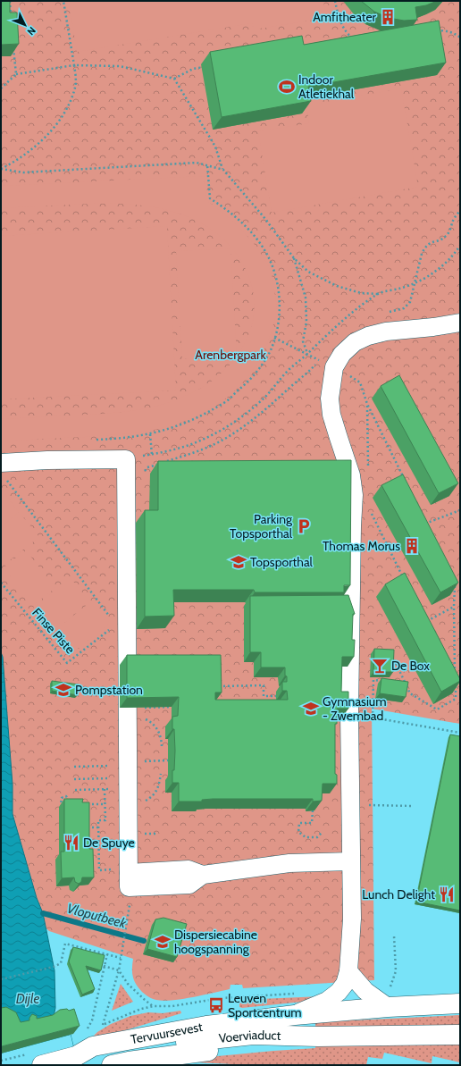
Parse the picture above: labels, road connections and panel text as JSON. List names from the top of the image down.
{
  "streets": {
    "main road": ["Tervuursevest", "Voerviaduct"],
    "path": ["Finse Piste"]
  },
  "crossings": [
    ["Tervuursevest", "Voerviaduct"]
  ],
  "water": ["Vloputbeek", "Dijle"],
  "parks": ["Arenbergpark"],
  "places": {
    "building": ["Amfitheater", "Thomas Morus"],
    "sports": ["Indoor Atletiekhal"],
    "parking": ["Parking Topsporthal"],
    "school or university": [
      "Topsporthal",
      "Pompstation",
      "Gymnasium - Zwembad",
      "Dispersiecabine hoogspanning"
    ],
    "bar": ["De Box"],
    "restaurant": ["De Spuye", "Lunch Delight"],
    "bus stop": ["Leuven Sportcentrum"]
  },
  "north": "bottom right"
}
